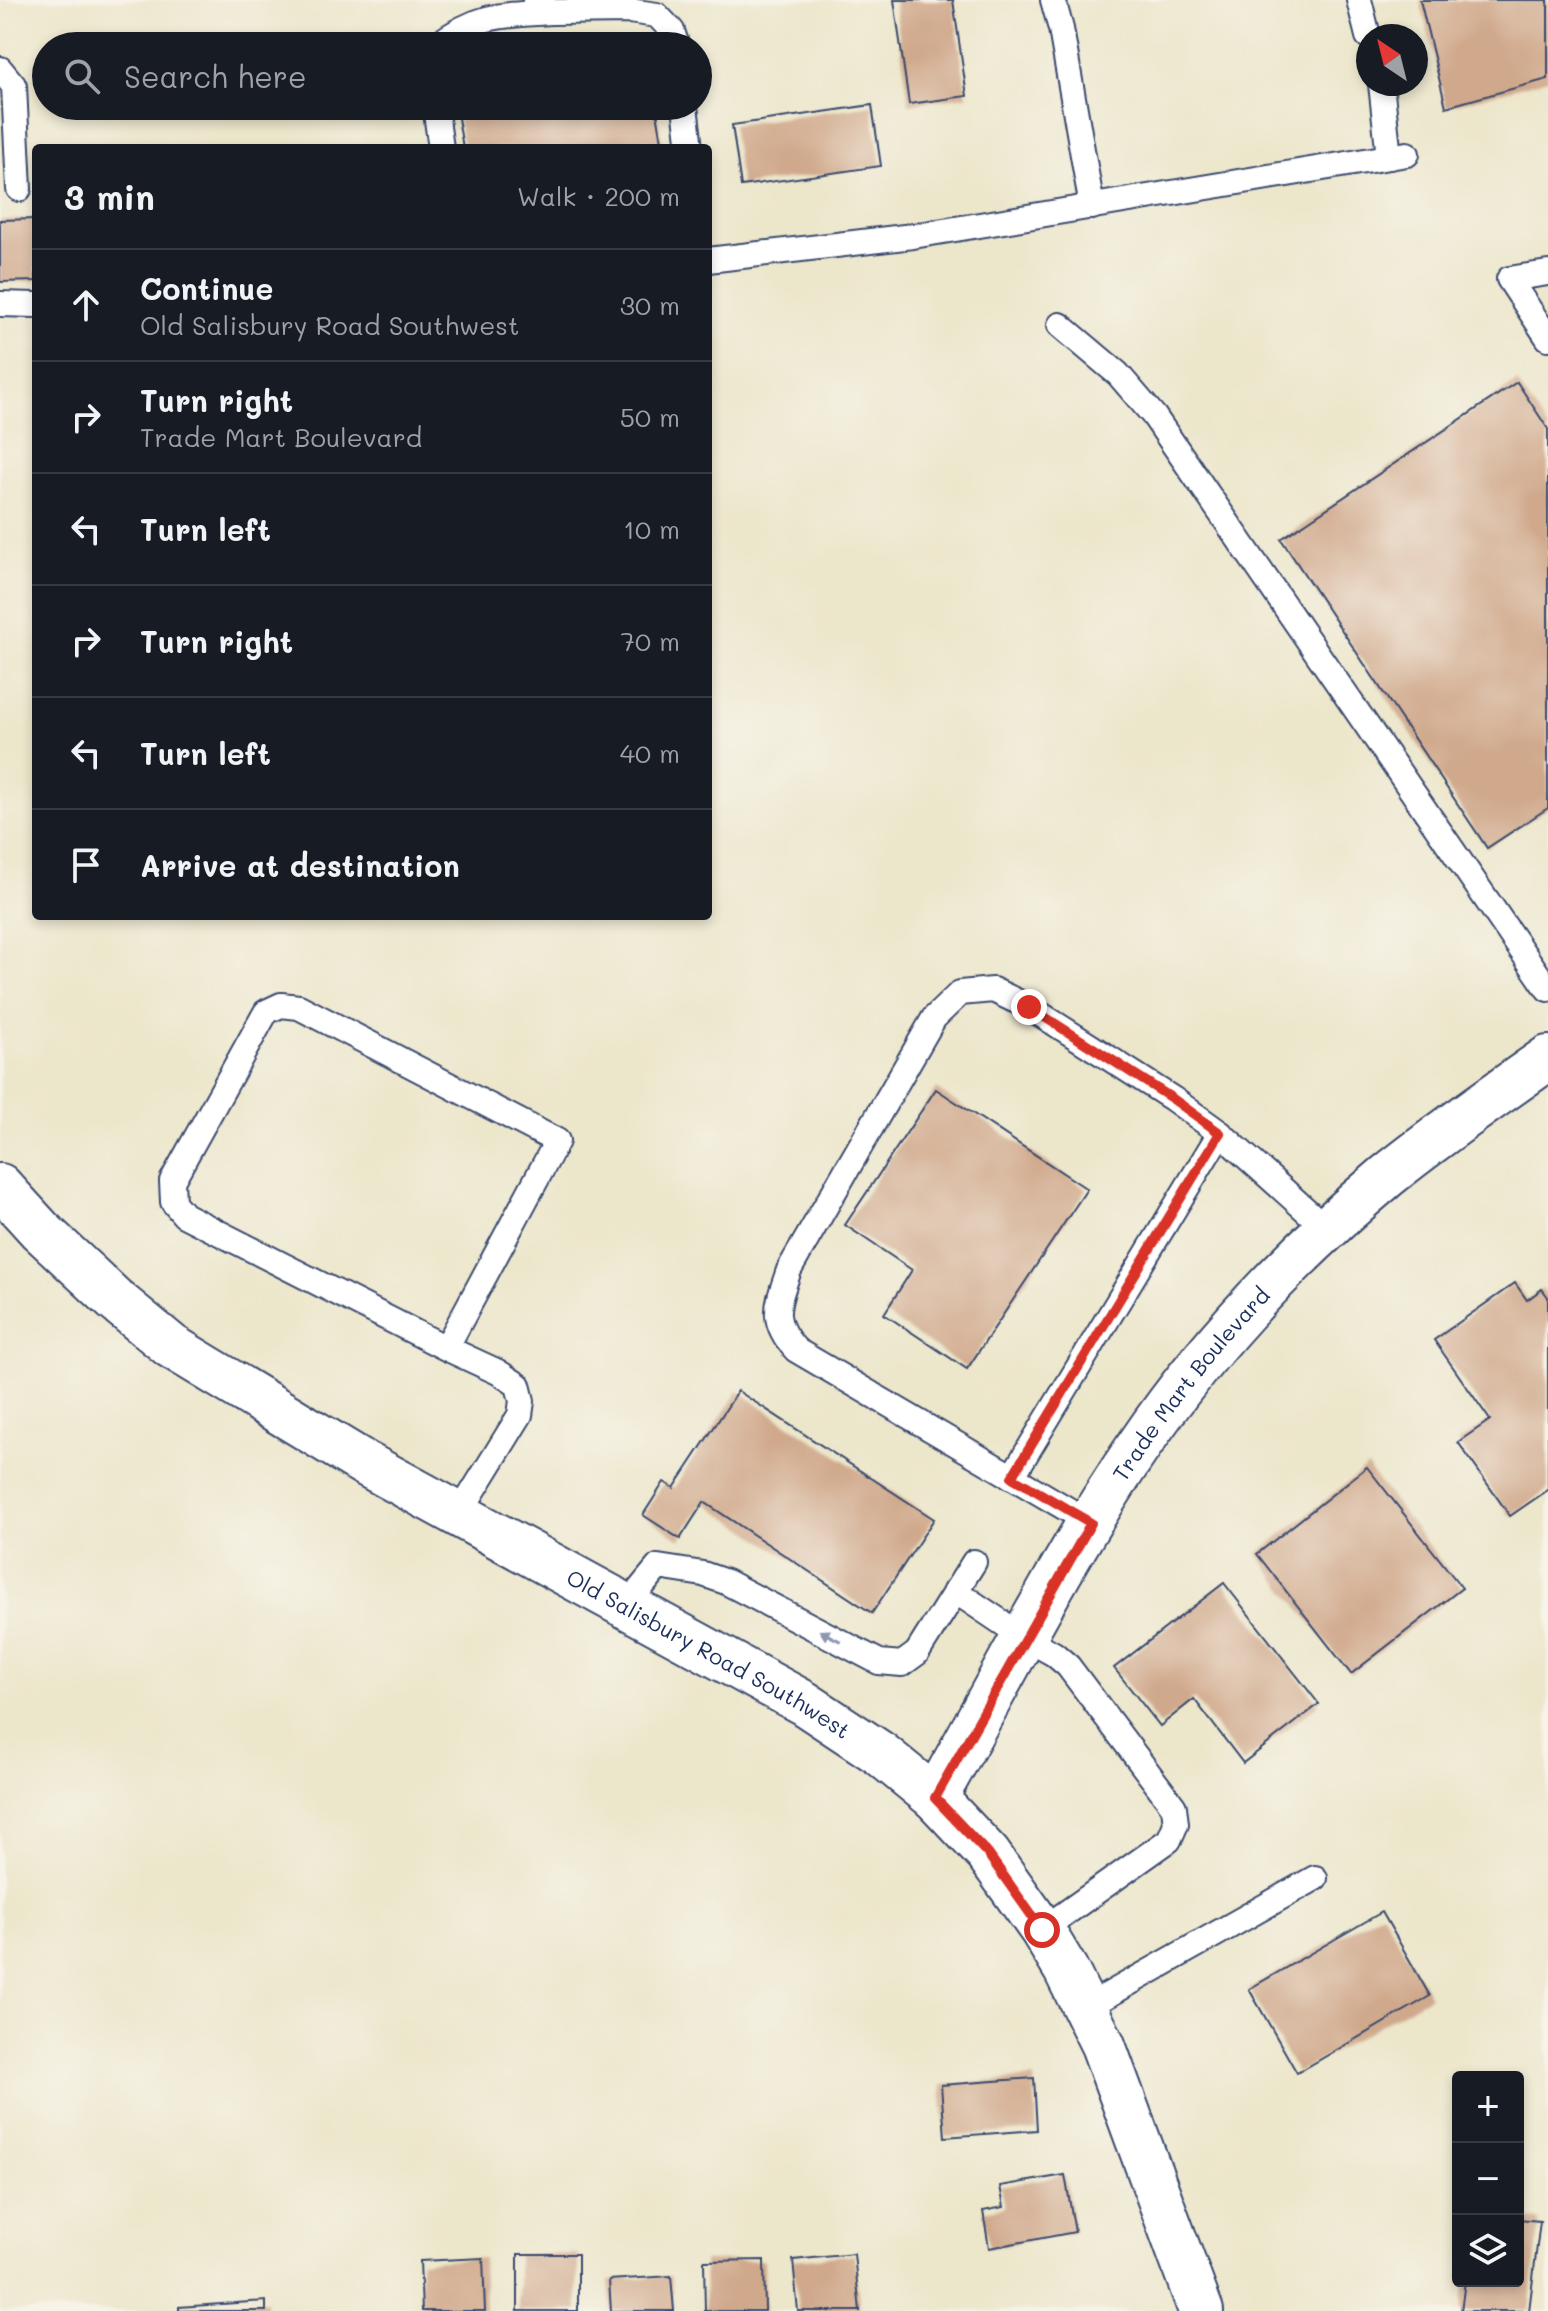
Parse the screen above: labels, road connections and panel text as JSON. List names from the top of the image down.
{
  "streets": {
    "street": ["Trade Mart Boulevard", "Old Salisbury Road Southwest"]
  },
  "crossings": [
    ["Trade Mart Boulevard", "Old Salisbury Road Southwest"]
  ],
  "north": "top left",
  "page": {
    "search": "Search here",
    "heading": ["3 min", "Walk · 200 m"],
    "list": [
      ["Continue", "Old Salisbury Road Southwest", "30 m"],
      ["Turn right", "Trade Mart Boulevard", "50 m"],
      ["Turn left", "10 m"],
      ["Turn right", "70 m"],
      ["Turn left", "40 m"],
      "Arrive at destination"
    ],
    "map_buttons": ["+", "−"]
  }
}
